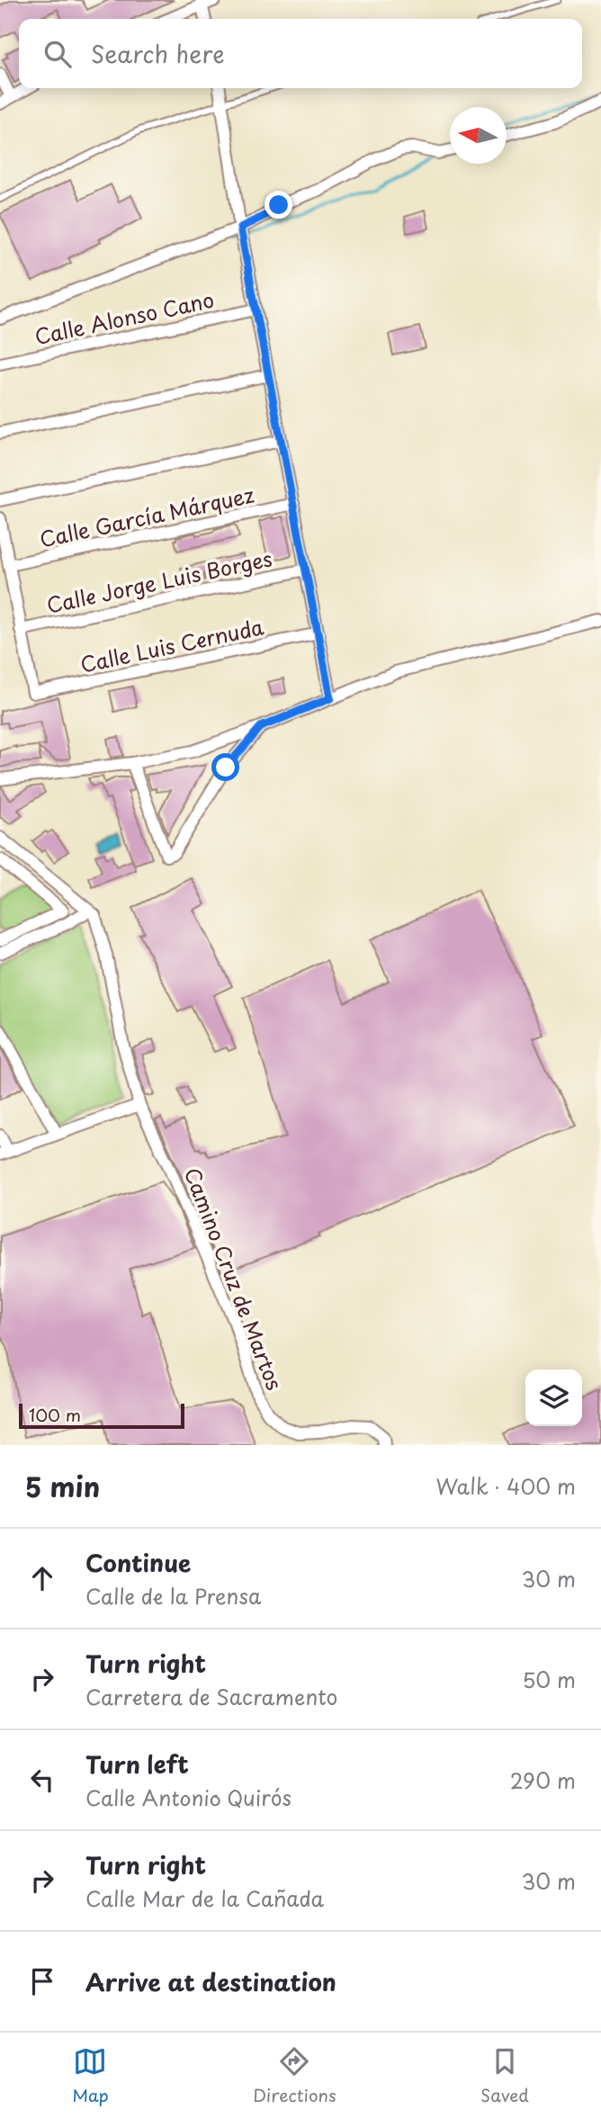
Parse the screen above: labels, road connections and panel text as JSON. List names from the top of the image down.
{
  "streets": {
    "street": [
      "Calle Alonso Cano",
      "Calle García Márquez",
      "Calle Jorge Luis Borges",
      "Calle Luis Cernuda",
      "Camino Cruz de Martos"
    ]
  },
  "crossings": [
    ["Calle Jorge Luis Borges", "Calle Luis Cernuda"]
  ],
  "scale_bar": "100 m",
  "north": "left",
  "page": {
    "search": "Search here",
    "scale": "100 m",
    "heading": ["5 min", "Walk · 400 m"],
    "list": [
      ["Continue", "Calle de la Prensa", "30 m"],
      ["Turn right", "Carretera de Sacramento", "50 m"],
      ["Turn left", "Calle Antonio Quirós", "290 m"],
      ["Turn right", "Calle Mar de la Cañada", "30 m"],
      "Arrive at destination"
    ],
    "nav": ["Map", "Directions", "Saved"]
  }
}
